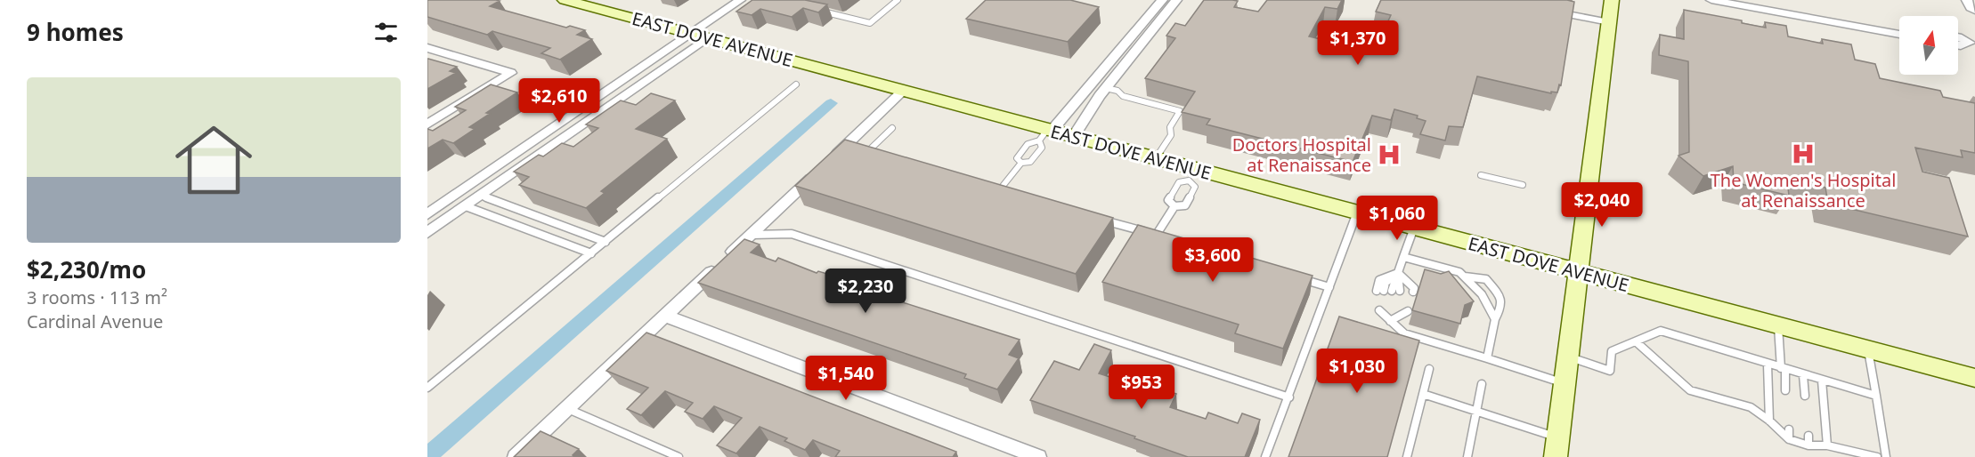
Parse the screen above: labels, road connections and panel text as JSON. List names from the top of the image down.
{
  "streets": {
    "main road": ["EAST DOVE AVENUE"]
  },
  "places": {
    "hospital": ["The Women's Hospital at Renaissance", "Doctors Hospital at Renaissance"]
  },
  "north": "top",
  "page": {
    "heading": "9 homes",
    "price": [
      "$1,370",
      "$2,610",
      "$2,040",
      "$1,060",
      "$3,600",
      "$2,230",
      "$1,030",
      "$1,540",
      "$953"
    ],
    "list": [
      {
        "name": "$2,230/mo",
        "note": "3 rooms · 113 m² · Cardinal Avenue"
      }
    ]
  }
}
